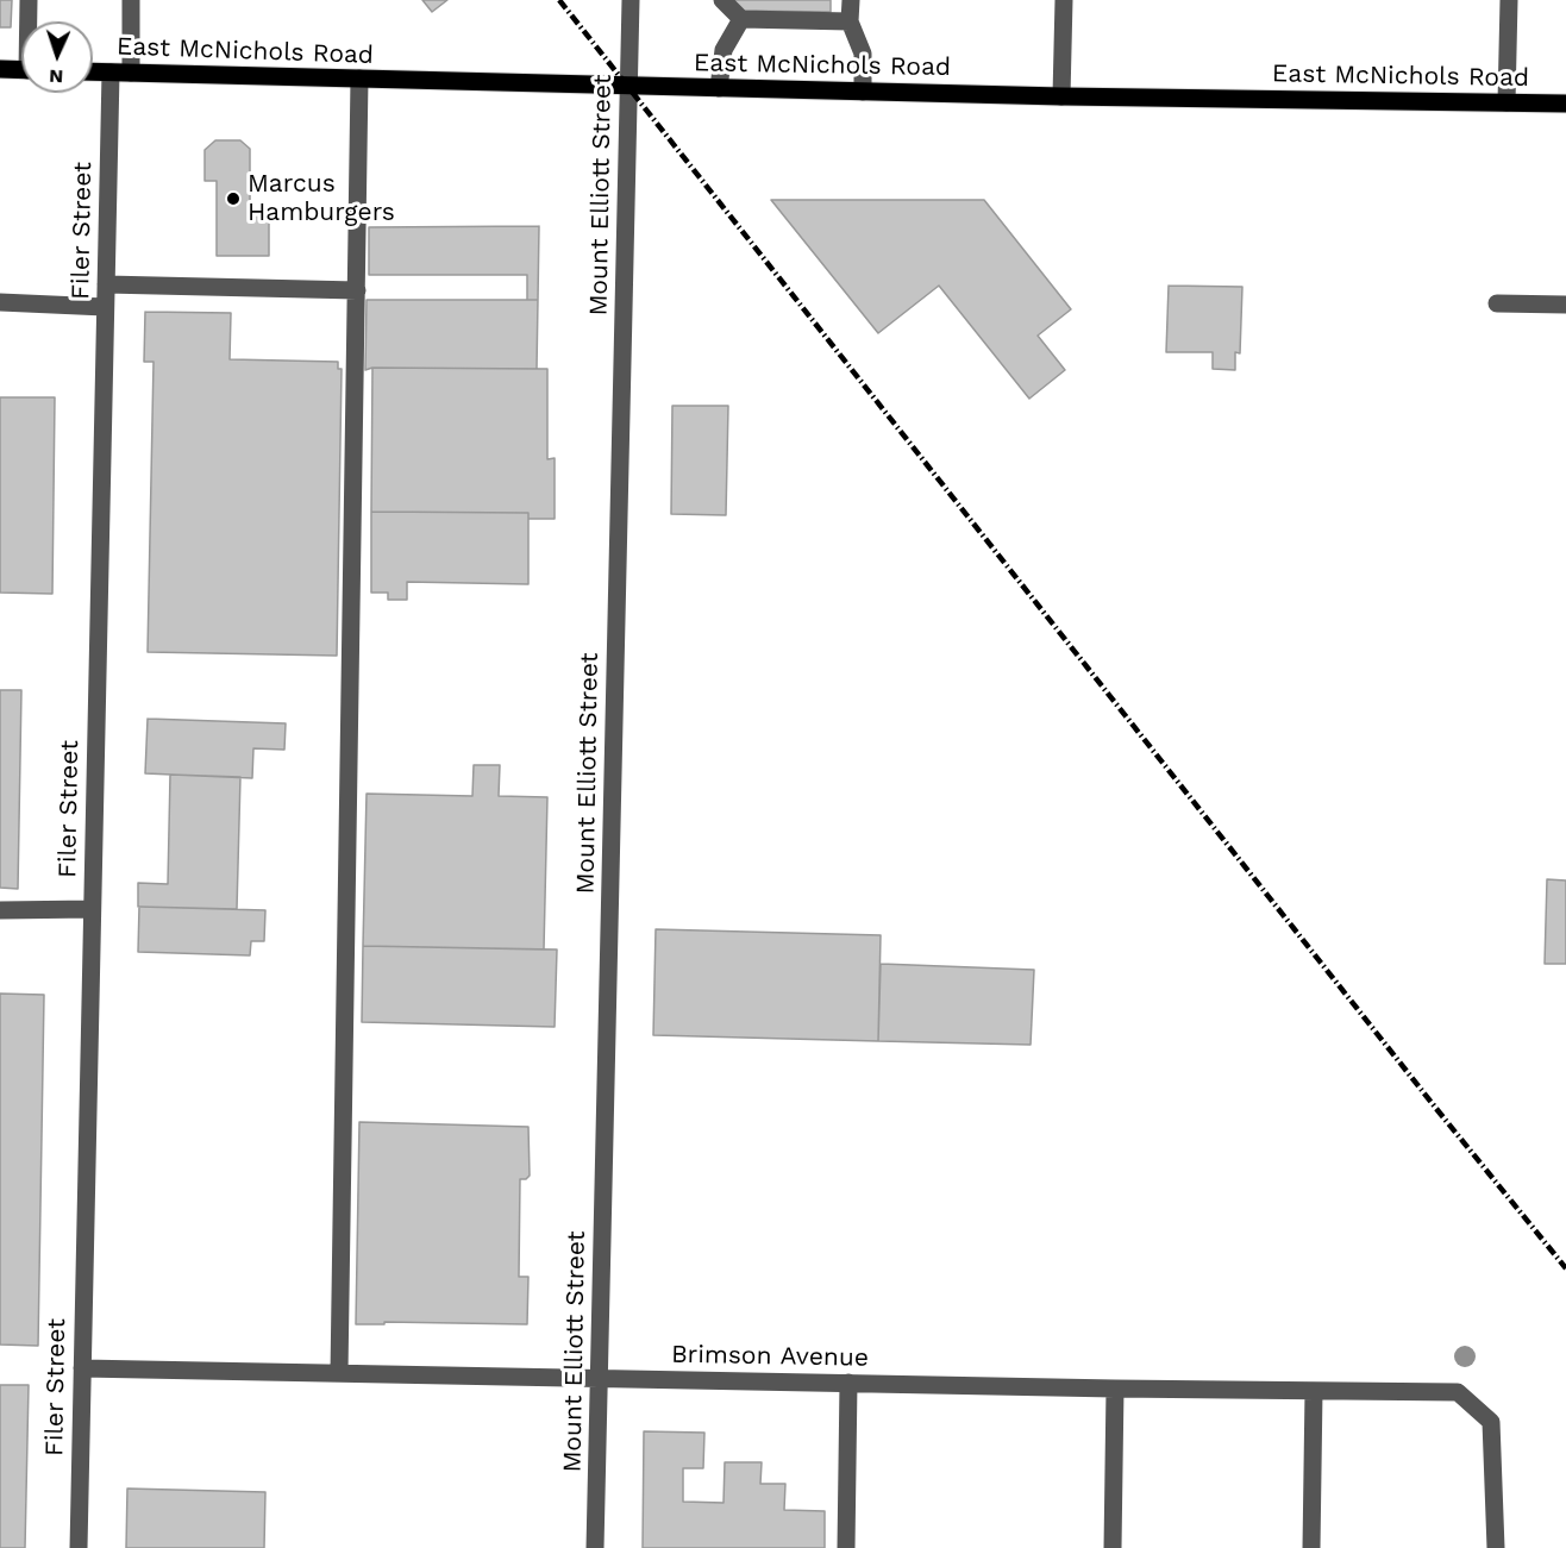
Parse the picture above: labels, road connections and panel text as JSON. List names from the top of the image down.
{
  "streets": {
    "main road": ["East McNichols Road"],
    "street": ["Mount Elliott Street", "Filer Street", "Brimson Avenue"]
  },
  "crossings": [
    ["East McNichols Road", "Mount Elliott Street"],
    ["East McNichols Road", "Filer Street"],
    ["Mount Elliott Street", "Brimson Avenue"],
    ["Filer Street", "Brimson Avenue"]
  ],
  "places": ["Marcus Hamburgers"],
  "north": "bottom"
}
